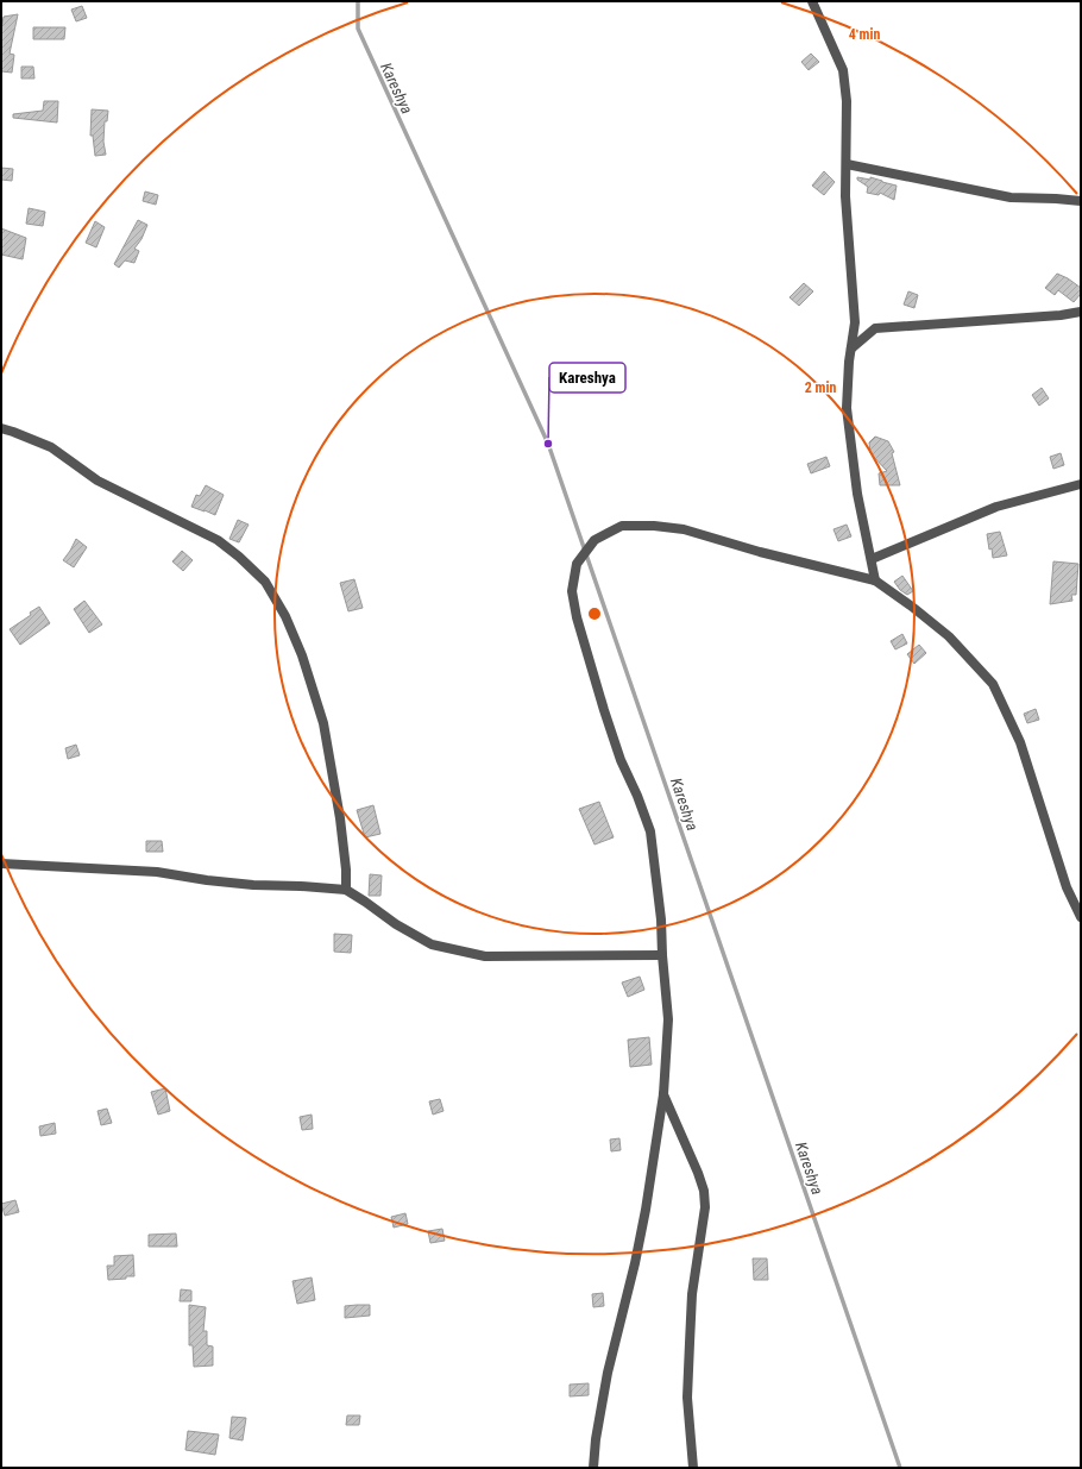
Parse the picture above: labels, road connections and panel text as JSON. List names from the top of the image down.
{
  "water": ["Kareshya"],
  "places": ["Kareshya"],
  "rings": ["4 min", "2 min"]
}
